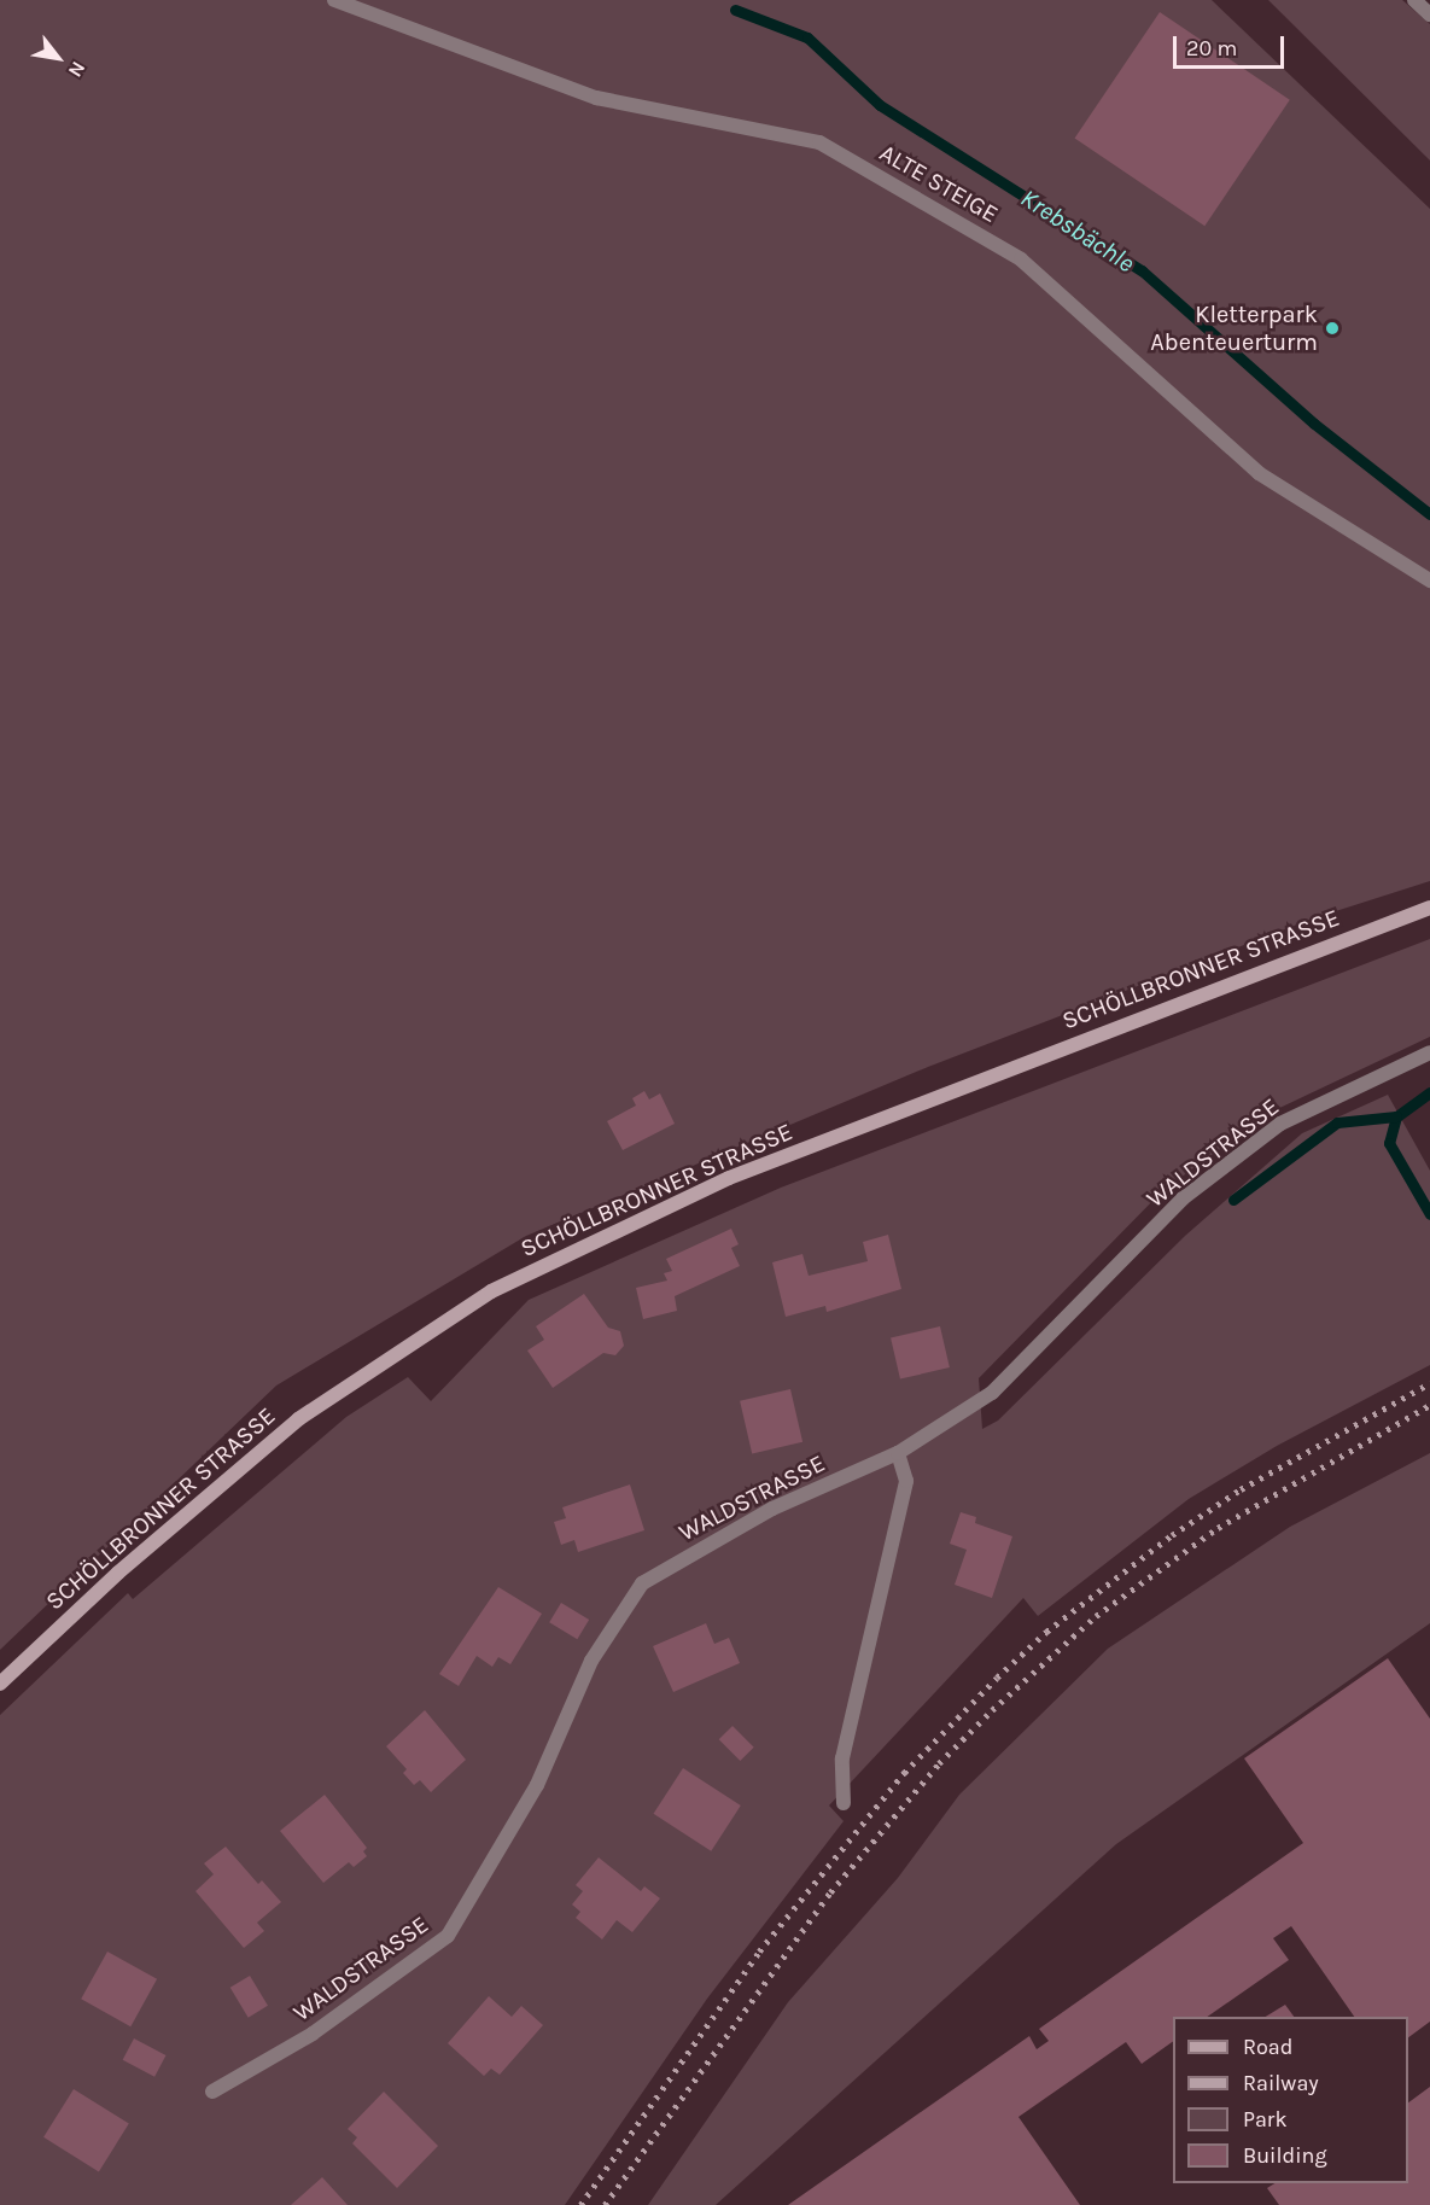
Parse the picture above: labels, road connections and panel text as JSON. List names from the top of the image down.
{
  "streets": {
    "main road": ["SCHÖLLBRONNER STRASSE"],
    "street": ["ALTE STEIGE", "WALDSTRASSE"]
  },
  "water": ["Krebsbächle"],
  "places": ["Kletterpark Abenteuerturm"],
  "legend": [
    "Road",
    "Railway",
    "Park",
    "Building"
  ],
  "scale_bar": "20 m",
  "north": "bottom right"
}
